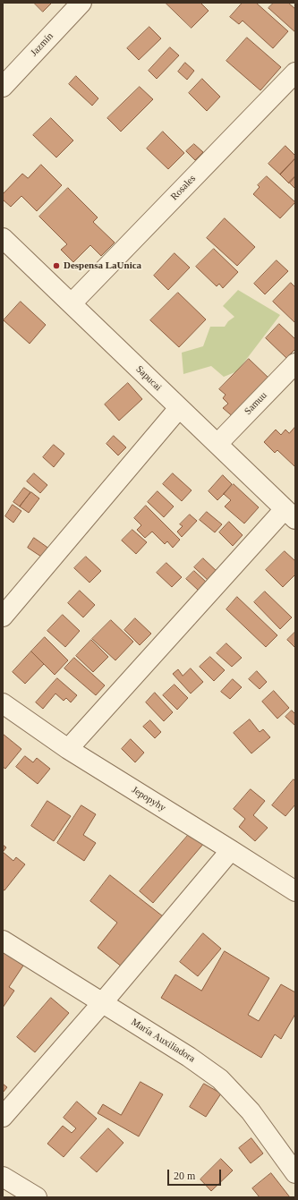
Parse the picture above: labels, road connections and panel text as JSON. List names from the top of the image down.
{
  "streets": {
    "street": [
      "Jazmín",
      "Rosales",
      "Sapucai",
      "Samuu",
      "Jepopyhy",
      "María Auxiliadora"
    ]
  },
  "crossings": [
    ["Rosales", "Sapucai"],
    ["Sapucai", "Samuu"]
  ],
  "places": ["Despensa LaUnica"],
  "scale_bar": "20 m"
}
